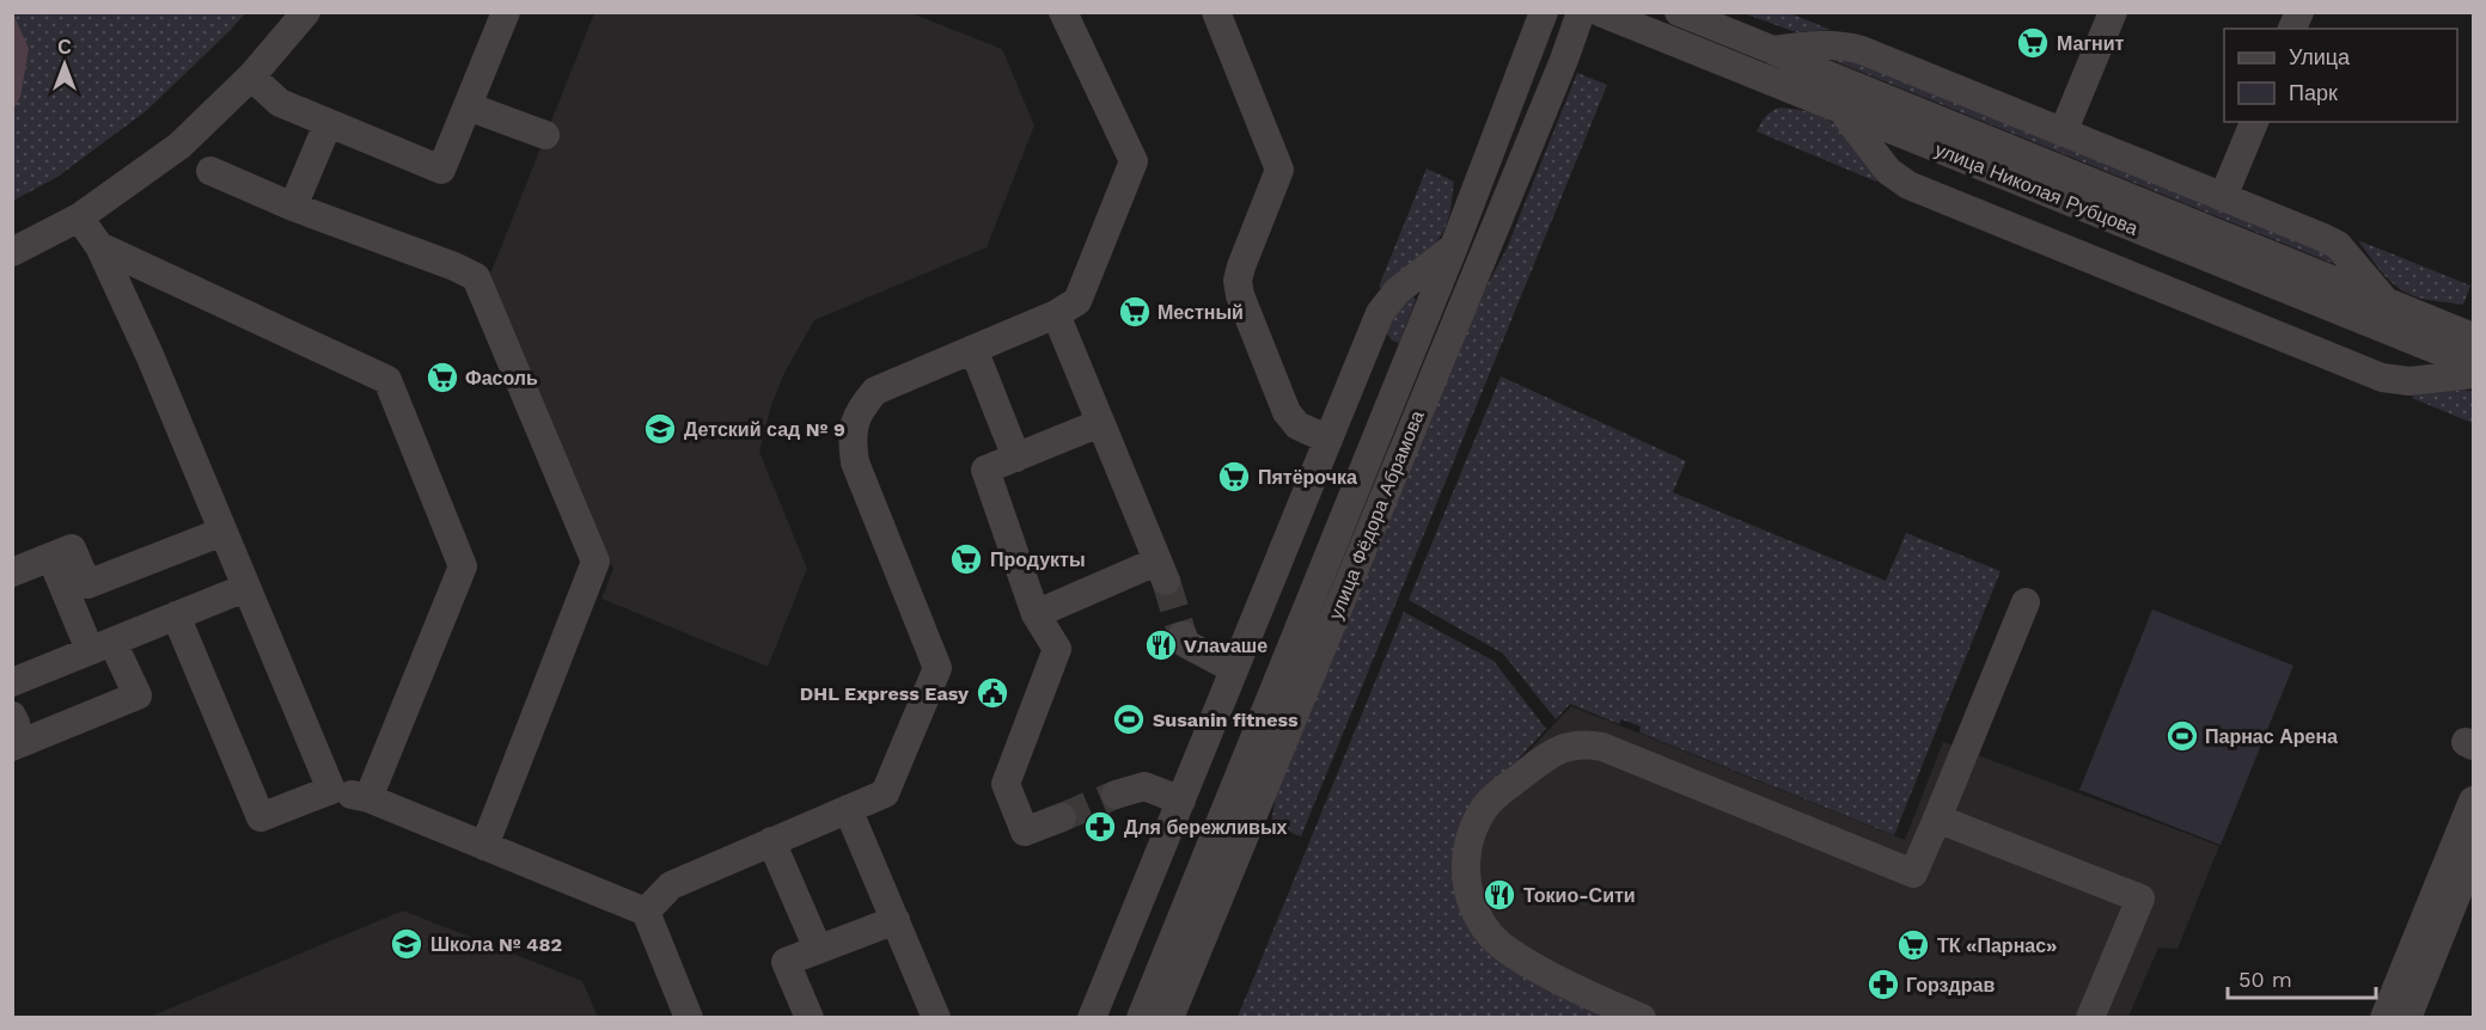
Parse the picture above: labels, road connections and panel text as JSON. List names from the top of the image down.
{
  "streets": {
    "street": ["улица Николая Рубцова", "улица Фёдора Абрамова"]
  },
  "places": {
    "supermarket": [
      "Магнит",
      "Местный",
      "Фасоль",
      "Пятёрочка",
      "Продукты",
      "ТК «Парнас»"
    ],
    "school or university": ["Детский сад № 9", "Школа № 482"],
    "restaurant": ["Vлаvаше", "Токио-Сити"],
    "public building": ["DHL Express Easy"],
    "sports": ["Susanin fitness", "Парнас Арена"],
    "pharmacy": ["Для бережливых", "Горздрав"]
  },
  "legend": ["Улица", "Парк"],
  "scale_bar": "50 m",
  "north": "top"
}
